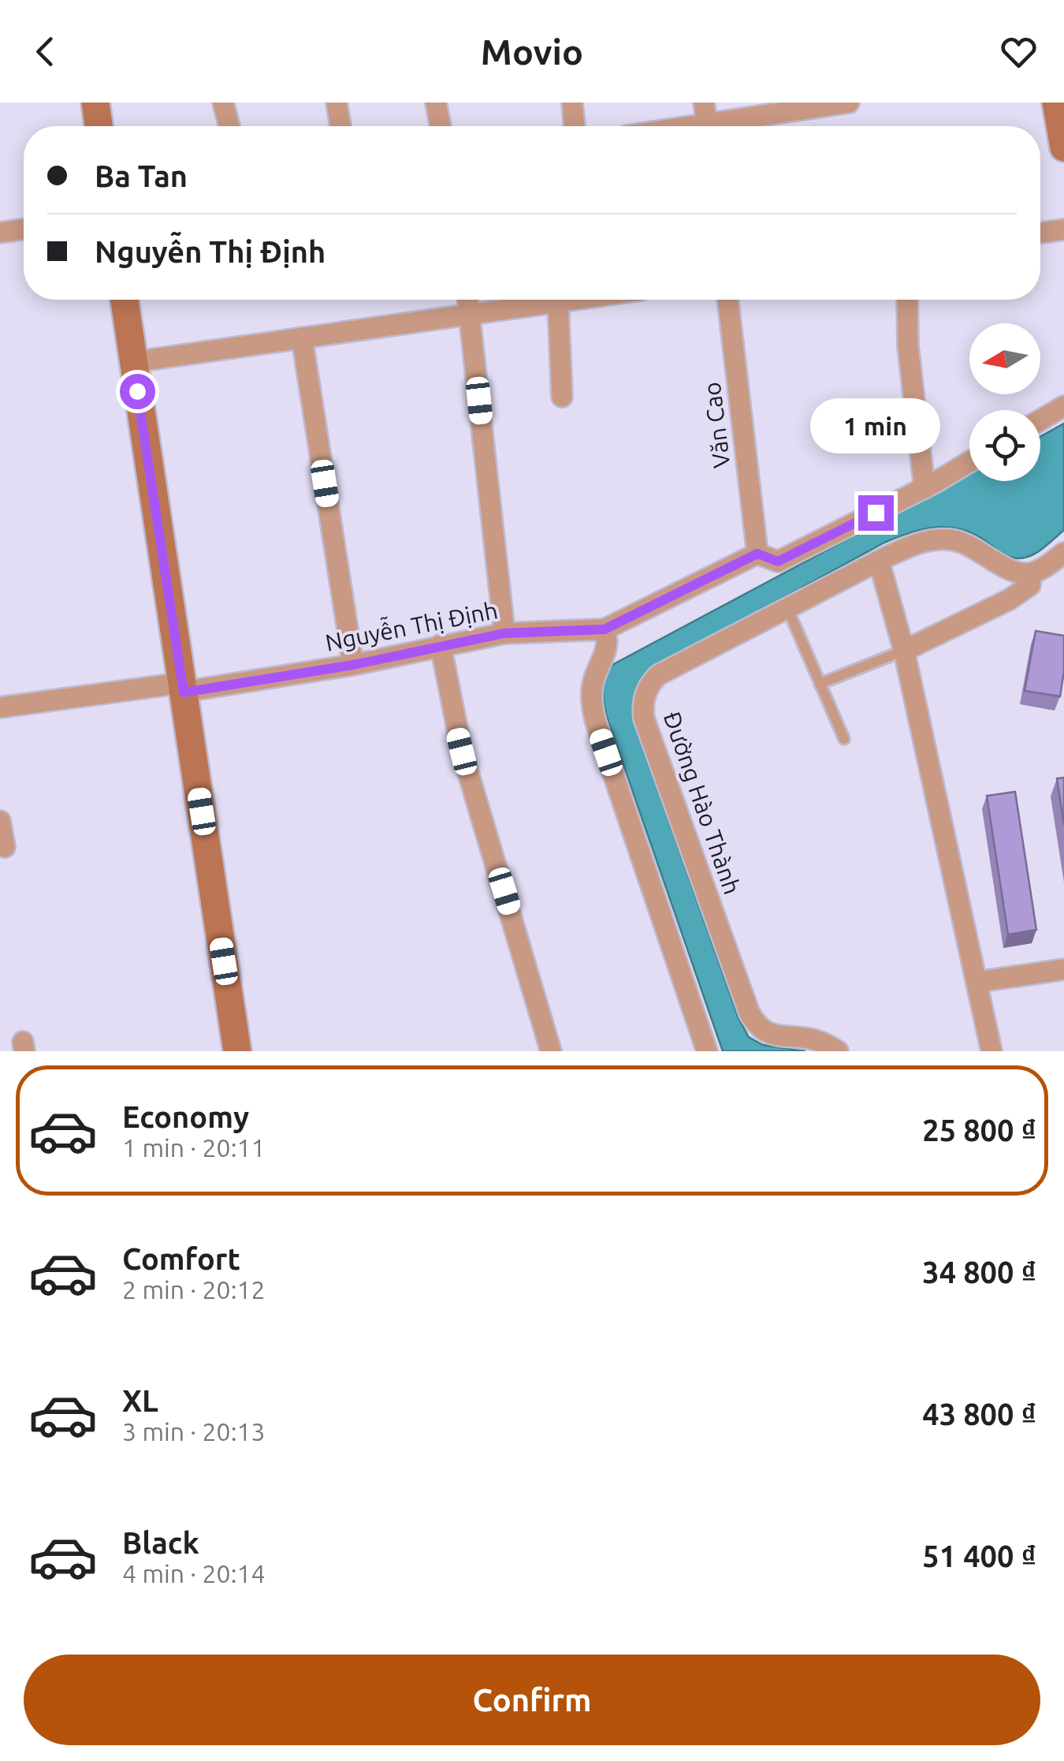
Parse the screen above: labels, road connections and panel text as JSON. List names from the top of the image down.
{
  "streets": {
    "street": ["Văn Cao", "Nguyễn Thị Định", "Đường Hào Thành"]
  },
  "crossings": [
    ["Văn Cao", "Nguyễn Thị Định"]
  ],
  "north": "left",
  "page": {
    "header": "Movio",
    "banner": ["Ba Tan", "Nguyễn Thị Định"],
    "bubble": "1 min",
    "list": [
      {
        "name": "Economy",
        "note": "1 min · 20:11",
        "value": "25 800 ₫"
      },
      {
        "name": "Comfort",
        "note": "2 min · 20:12",
        "value": "34 800 ₫"
      },
      {
        "name": "XL",
        "note": "3 min · 20:13",
        "value": "43 800 ₫"
      },
      {
        "name": "Black",
        "note": "4 min · 20:14",
        "value": "51 400 ₫"
      }
    ],
    "buttons": "Confirm"
  }
}
